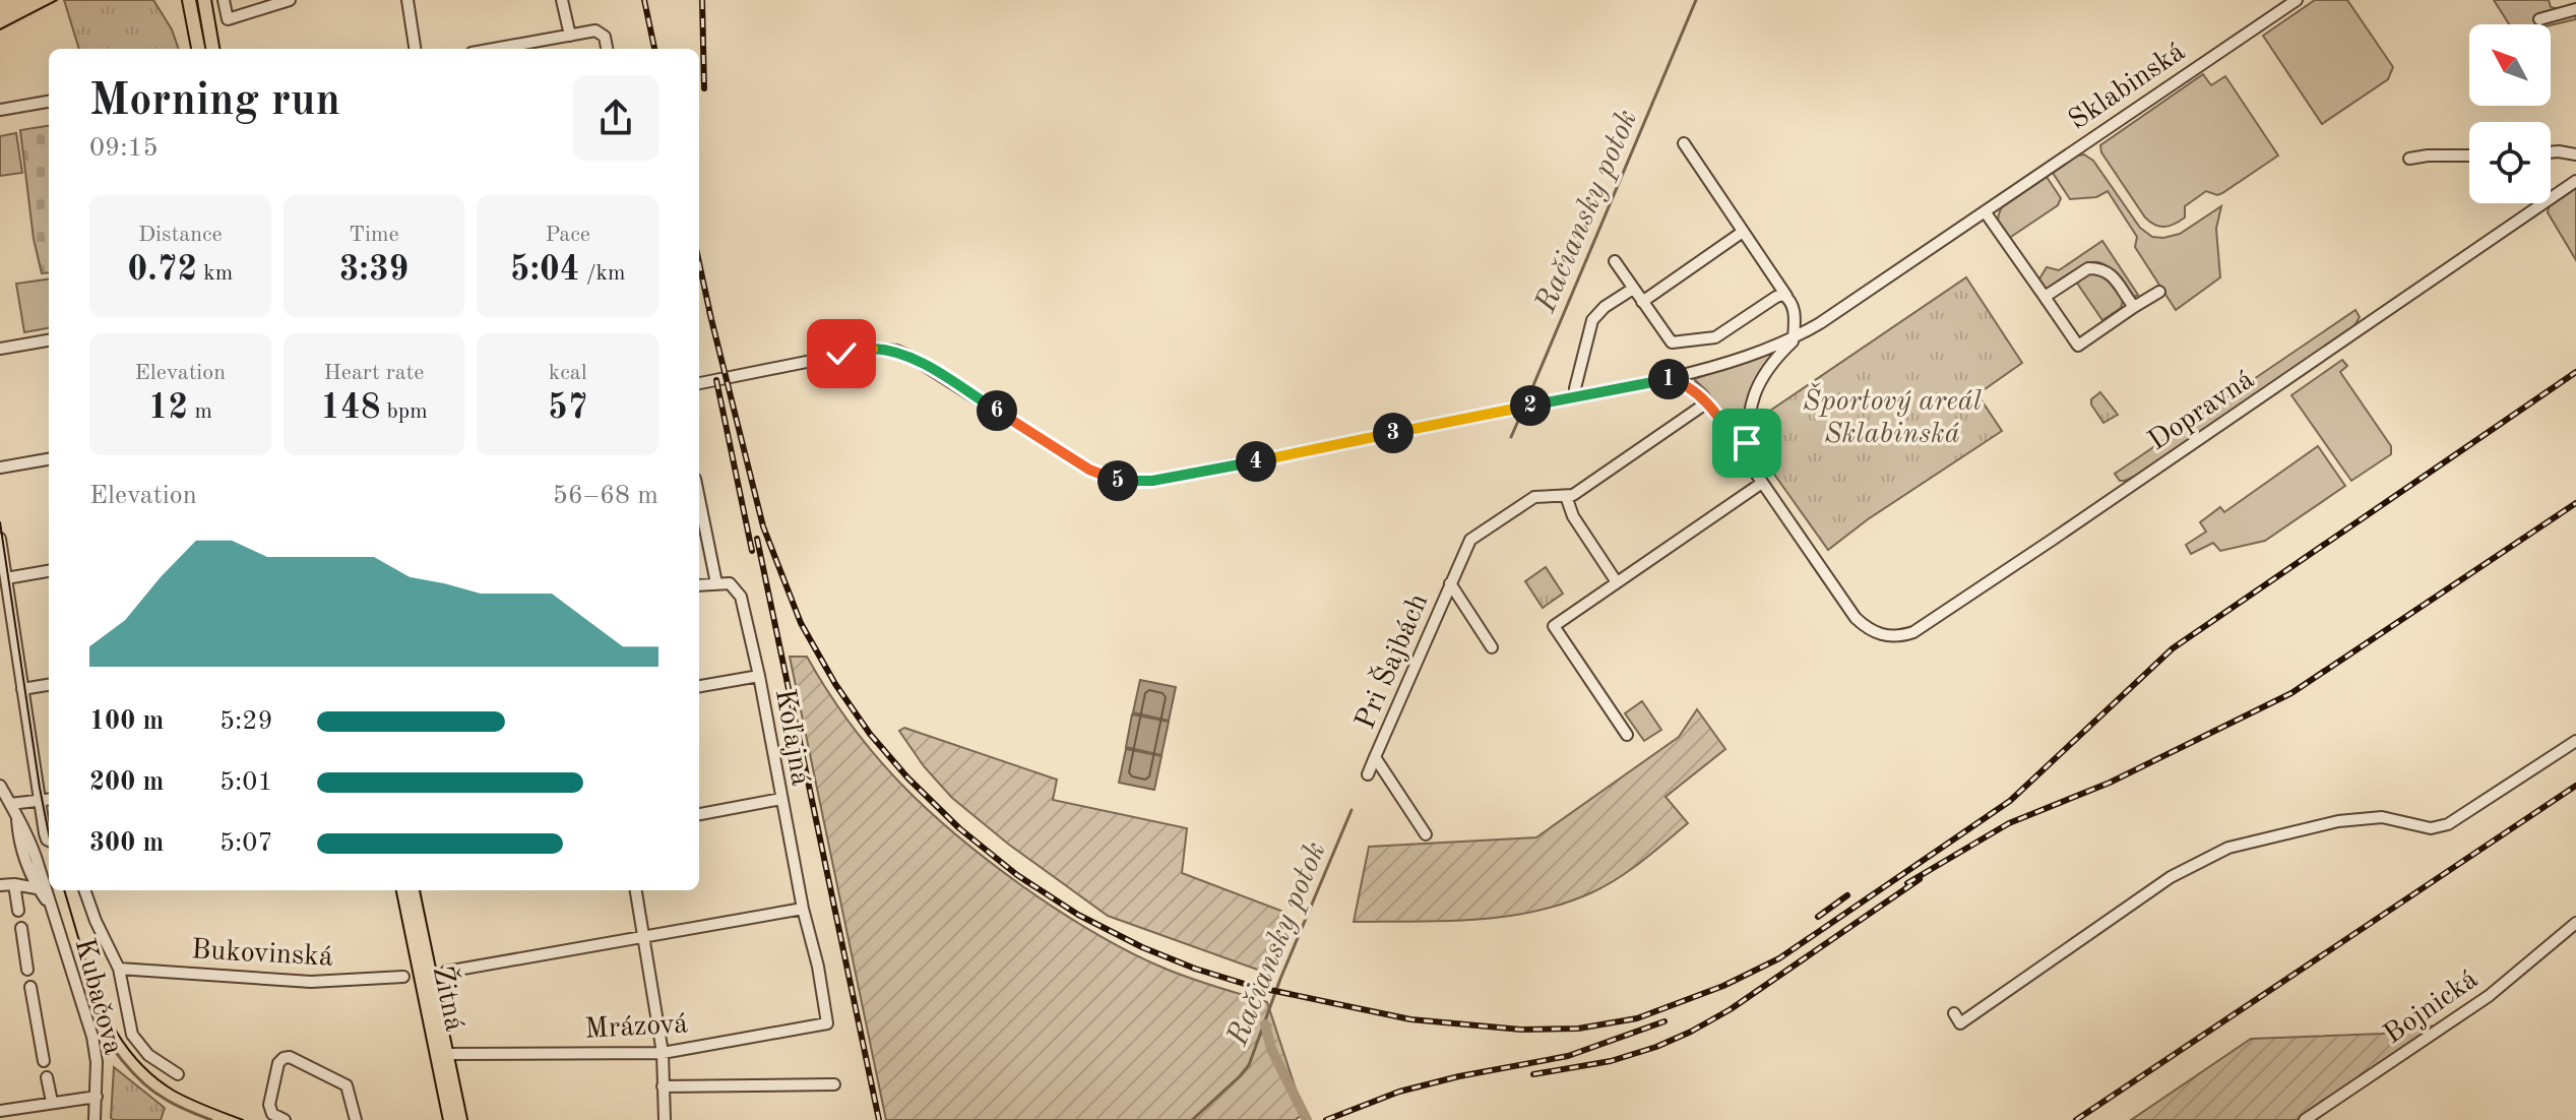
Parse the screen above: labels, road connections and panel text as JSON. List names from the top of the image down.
{
  "streets": {
    "main road": ["Žitná"],
    "street": [
      "Sklabinská",
      "Dopravná",
      "Pri Šajbách",
      "Koľajná",
      "Bukovinská",
      "Kubačova",
      "Bojnická",
      "Mrázová"
    ]
  },
  "crossings": [
    ["Koľajná", "Mrázová"],
    ["Žitná", "Mrázová"]
  ],
  "water": ["Račiansky potok"],
  "parks": ["Športový areál Sklabinská"],
  "north": "top left",
  "page": {
    "heading": ["Morning run", "09:15"],
    "stats": [
      ["Distance", "0.72 km"],
      ["Time", "3:39"],
      ["Pace", "5:04 /km"],
      ["Elevation", "12 m"],
      ["Heart rate", "148 bpm"],
      ["kcal", "57"]
    ],
    "pins": [
      "1",
      "2",
      "6",
      "3",
      "4",
      "5"
    ],
    "chart": ["Elevation", "56–68 m"],
    "list": [
      {
        "name": "100 m",
        "note": "5:29"
      },
      {
        "name": "200 m",
        "note": "5:01"
      },
      {
        "name": "300 m",
        "note": "5:07"
      }
    ]
  }
}
